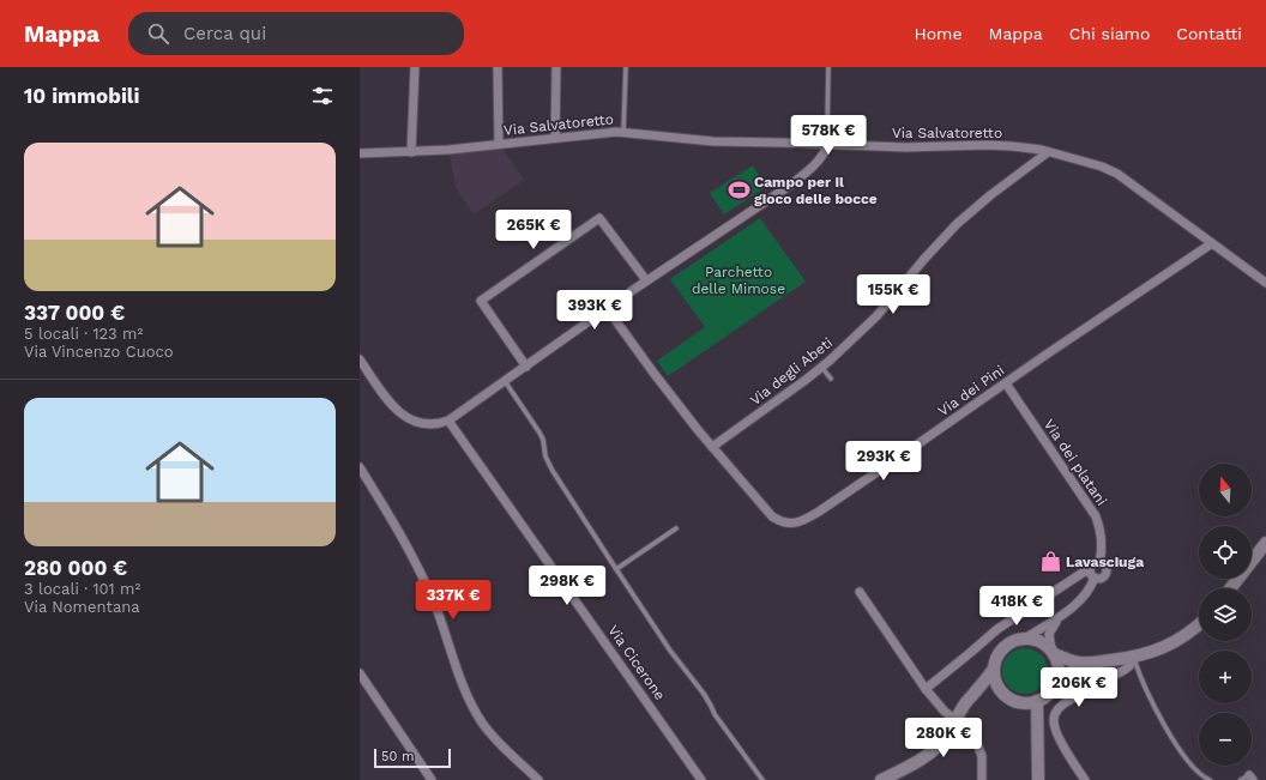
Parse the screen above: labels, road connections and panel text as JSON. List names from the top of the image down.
{
  "streets": {
    "street": [
      "Via Salvatoretto",
      "Via degli Abeti",
      "Via dei Pini",
      "Via dei platani",
      "Via Cicerone"
    ]
  },
  "crossings": [
    ["Via Salvatoretto", "Via degli Abeti"],
    ["Via Salvatoretto", "Via dei Pini"],
    ["Via degli Abeti", "Via dei Pini"],
    ["Via dei Pini", "Via dei platani"]
  ],
  "parks": ["Parchetto delle Mimose"],
  "places": {
    "sports": ["Campo per il gioco delle bocce"],
    "shop": ["Lavasciuga"]
  },
  "scale_bar": "50 m",
  "north": "top",
  "page": {
    "header": "Mappa",
    "search": "Cerca qui",
    "nav": [
      "Home",
      "Mappa",
      "Chi siamo",
      "Contatti"
    ],
    "heading": "10 immobili",
    "price": [
      "578K €",
      "265K €",
      "155K €",
      "393K €",
      "293K €",
      "298K €",
      "337K €",
      "418K €",
      "206K €",
      "280K €"
    ],
    "list": [
      {
        "name": "337 000 €",
        "note": "5 locali · 123 m² · Via Vincenzo Cuoco"
      },
      {
        "name": "280 000 €",
        "note": "3 locali · 101 m² · Via Nomentana"
      }
    ],
    "map_buttons": ["+", "−"],
    "scale": "50 m"
  }
}
